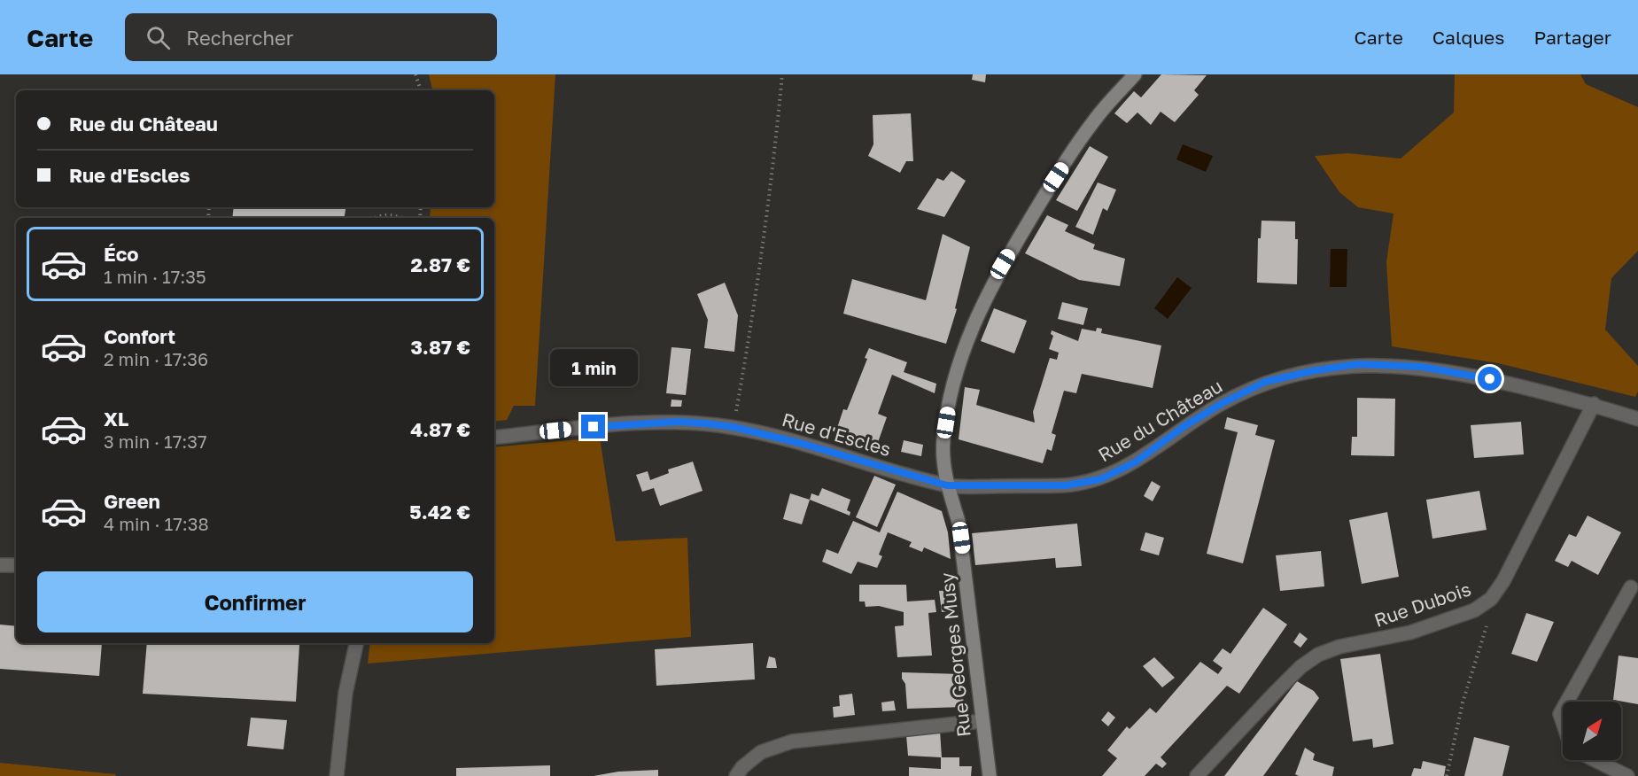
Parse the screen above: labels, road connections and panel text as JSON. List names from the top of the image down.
{
  "streets": {
    "street": [
      "Rue du Château",
      "Rue d'Escles",
      "Rue Dubois",
      "Rue Georges Musy"
    ]
  },
  "crossings": [
    ["Rue du Château", "Rue d'Escles"],
    ["Rue du Château", "Rue Dubois"],
    ["Rue du Château", "Rue Georges Musy"],
    ["Rue d'Escles", "Rue Georges Musy"]
  ],
  "north": "top right",
  "page": {
    "header": "Carte",
    "search": "Rechercher",
    "nav": ["Carte", "Calques", "Partager"],
    "banner": ["Rue du Château", "Rue d'Escles"],
    "list": [
      {
        "name": "Éco",
        "note": "1 min · 17:35",
        "value": "2.87 €"
      },
      {
        "name": "Confort",
        "note": "2 min · 17:36",
        "value": "3.87 €"
      },
      {
        "name": "XL",
        "note": "3 min · 17:37",
        "value": "4.87 €"
      },
      {
        "name": "Green",
        "note": "4 min · 17:38",
        "value": "5.42 €"
      }
    ],
    "bubble": "1 min",
    "buttons": "Confirmer"
  }
}
